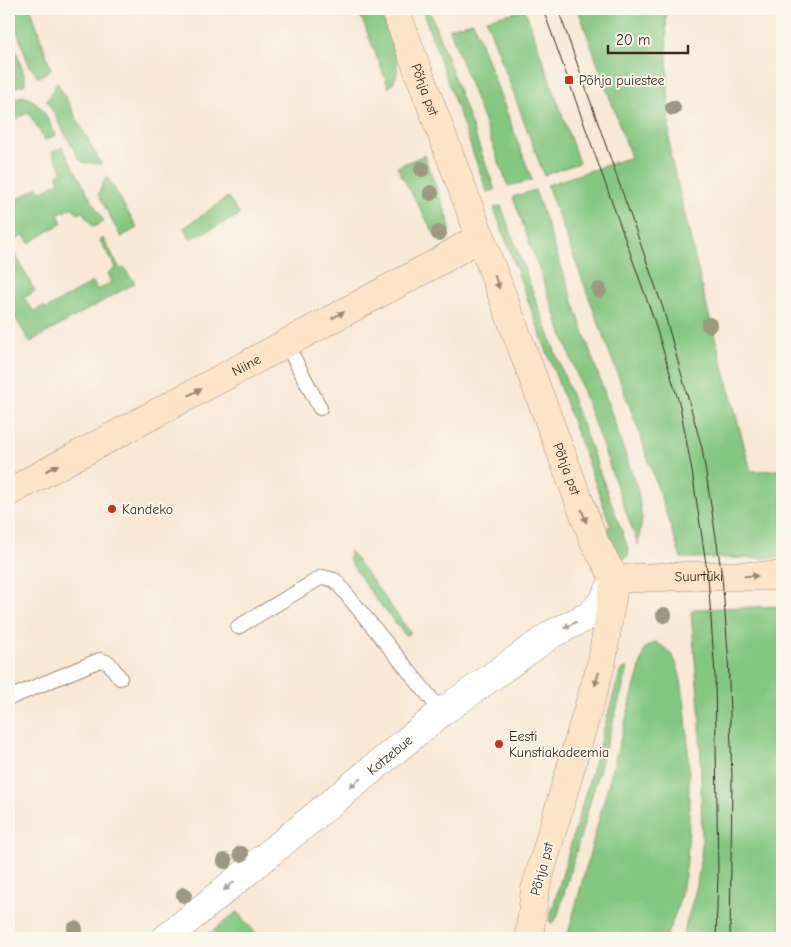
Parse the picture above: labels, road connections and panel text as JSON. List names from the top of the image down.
{
  "streets": {
    "street": [
      "Põhja pst",
      "Niine",
      "Suurtüki",
      "Kotzebue"
    ]
  },
  "crossings": [
    ["Põhja pst", "Niine"],
    ["Põhja pst", "Suurtüki"],
    ["Põhja pst", "Kotzebue"],
    ["Suurtüki", "Kotzebue"]
  ],
  "one_way": [
    "Põhja pst",
    "Niine",
    "Suurtüki",
    "Kotzebue"
  ],
  "places": {
    "transit": ["Põhja puiestee"],
    "other": ["Kandeko", "Eesti Kunstiakadeemia"]
  },
  "scale_bar": "20 m"
}
